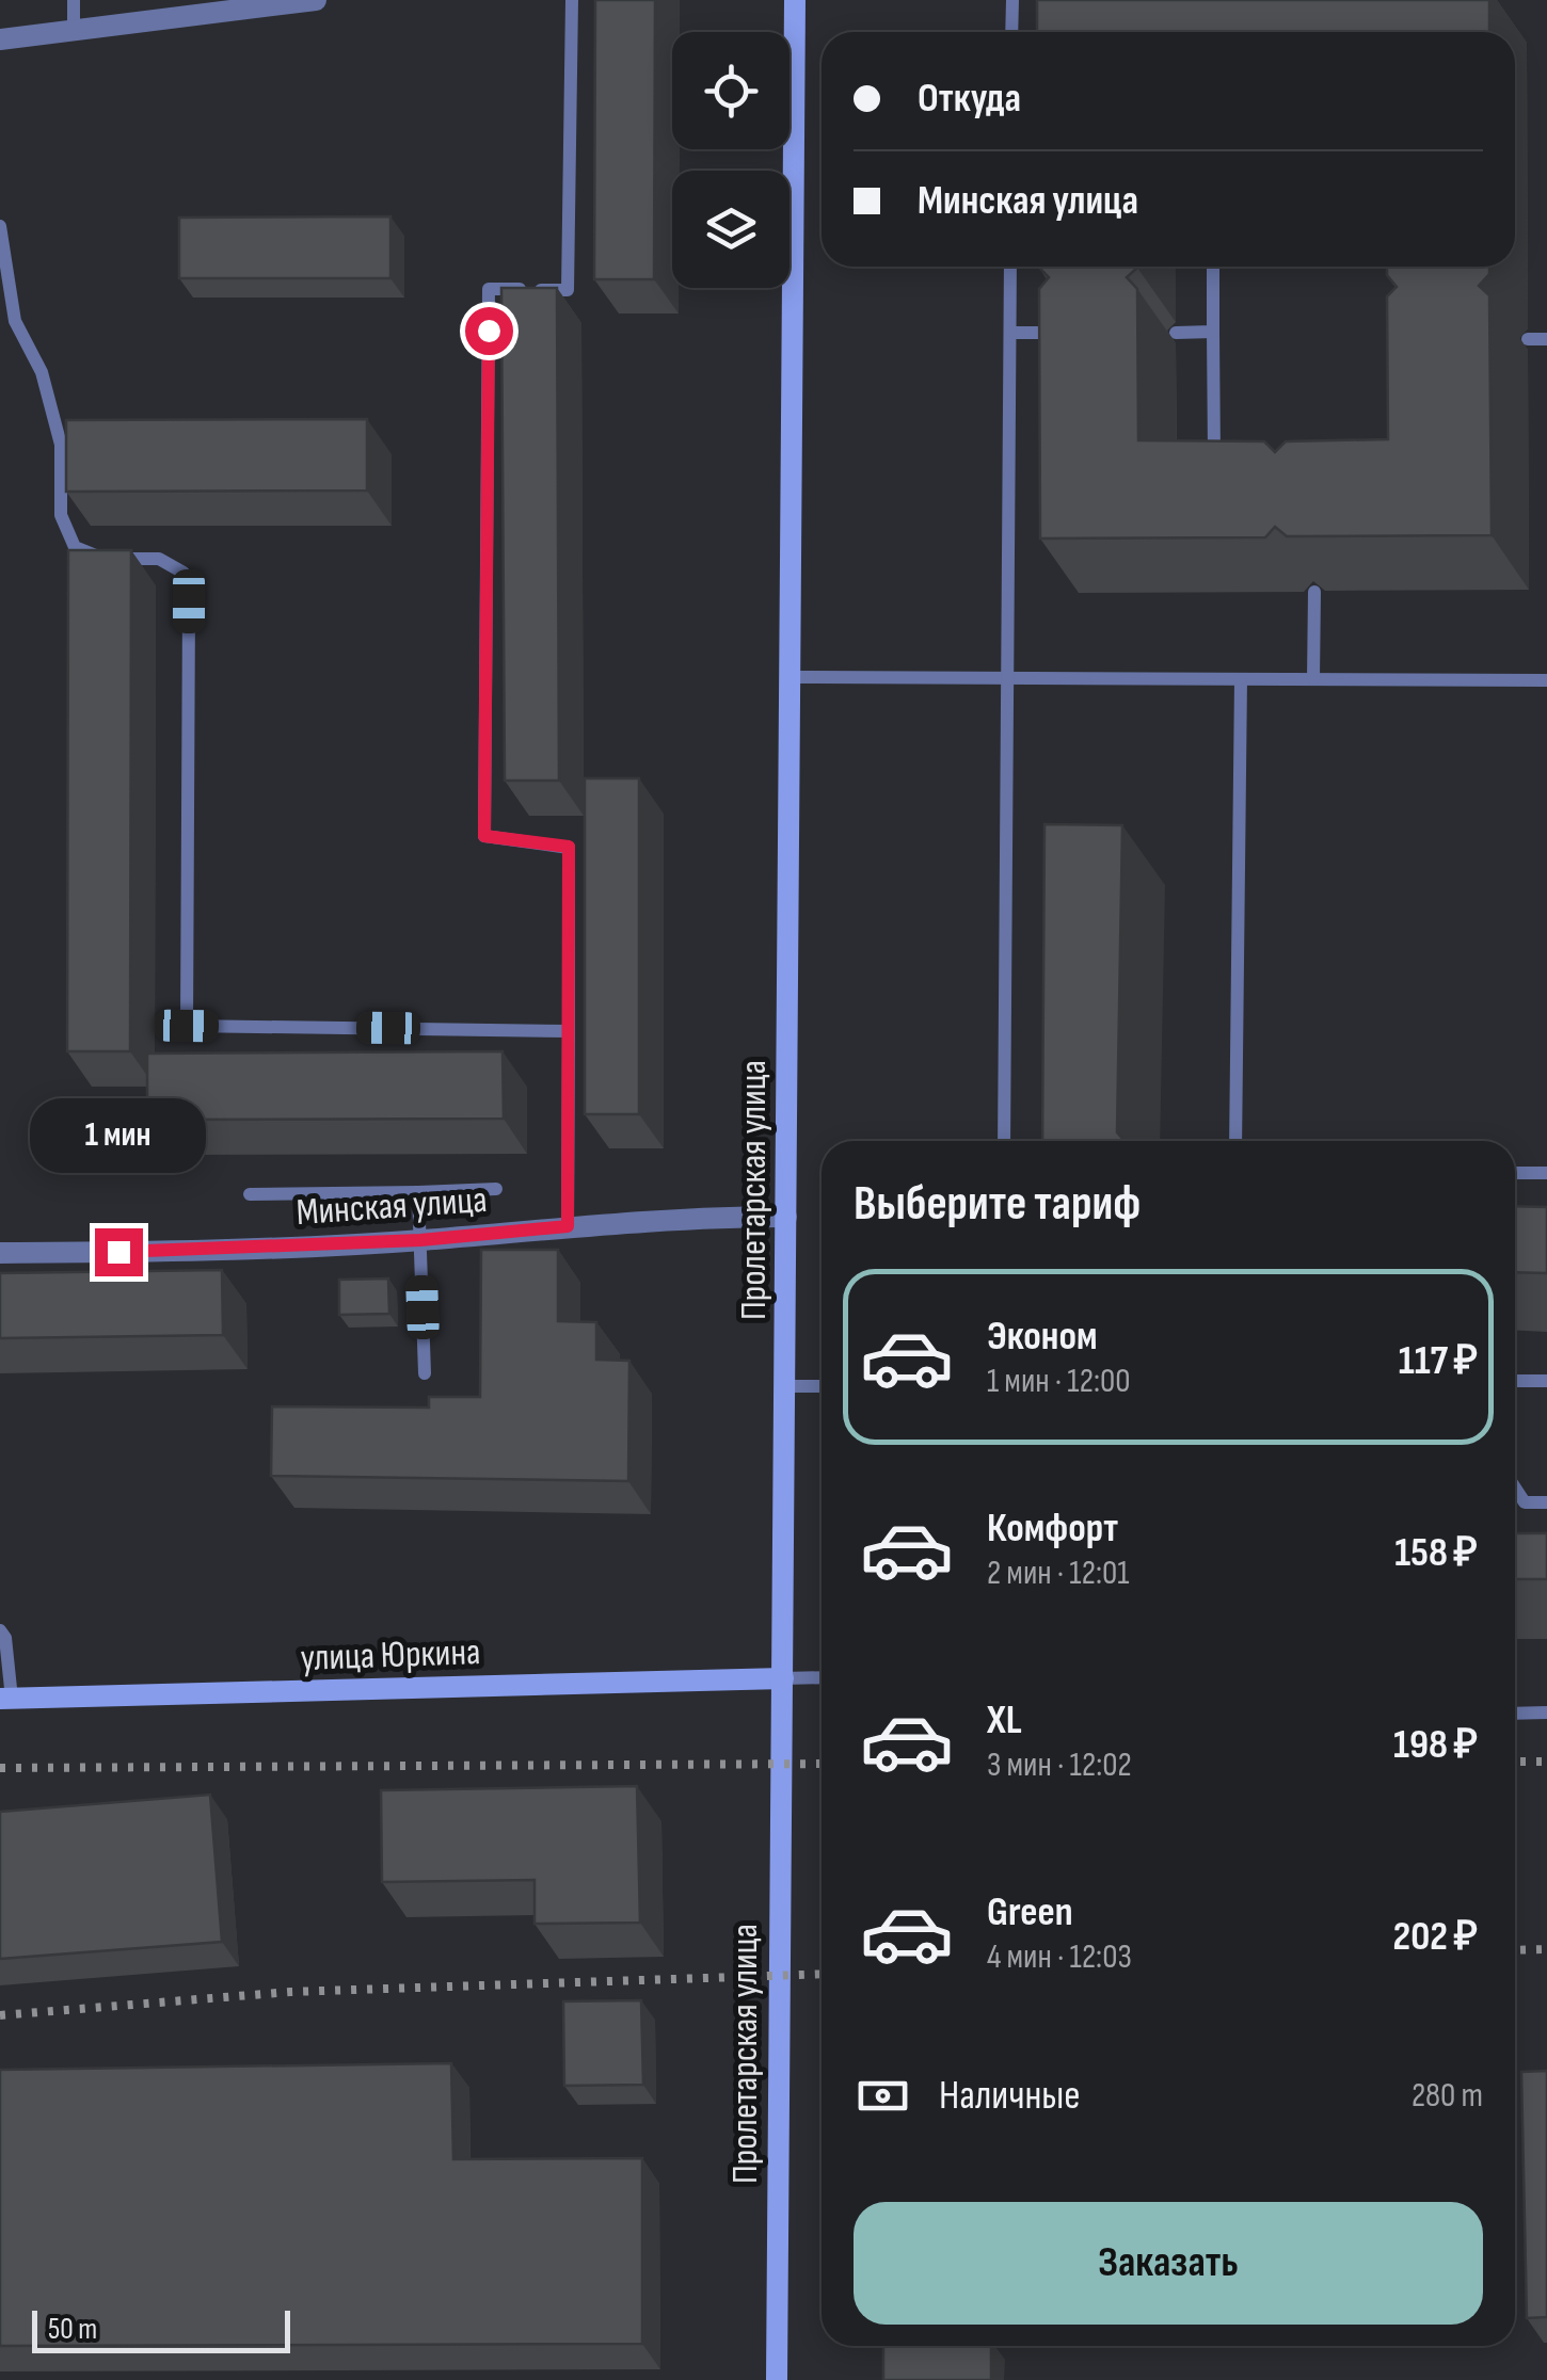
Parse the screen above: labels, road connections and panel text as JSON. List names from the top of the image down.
{
  "streets": {
    "main road": ["Пролетарская улица", "улица Юркина"],
    "street": ["Минская улица"]
  },
  "crossings": [
    ["Пролетарская улица", "Минская улица"],
    ["Пролетарская улица", "улица Юркина"]
  ],
  "scale_bar": "50 m",
  "page": {
    "banner": ["Откуда", "Минская улица"],
    "bubble": "1 мин",
    "heading": "Выберите тариф",
    "list": [
      {
        "name": "Эконом",
        "note": "1 мин · 12:00",
        "value": "117 ₽"
      },
      {
        "name": "Комфорт",
        "note": "2 мин · 12:01",
        "value": "158 ₽"
      },
      {
        "name": "XL",
        "note": "3 мин · 12:02",
        "value": "198 ₽"
      },
      {
        "name": "Green",
        "note": "4 мин · 12:03",
        "value": "202 ₽"
      }
    ],
    "pay": ["Наличные", "280 m"],
    "buttons": "Заказать",
    "scale": "50 m"
  }
}
